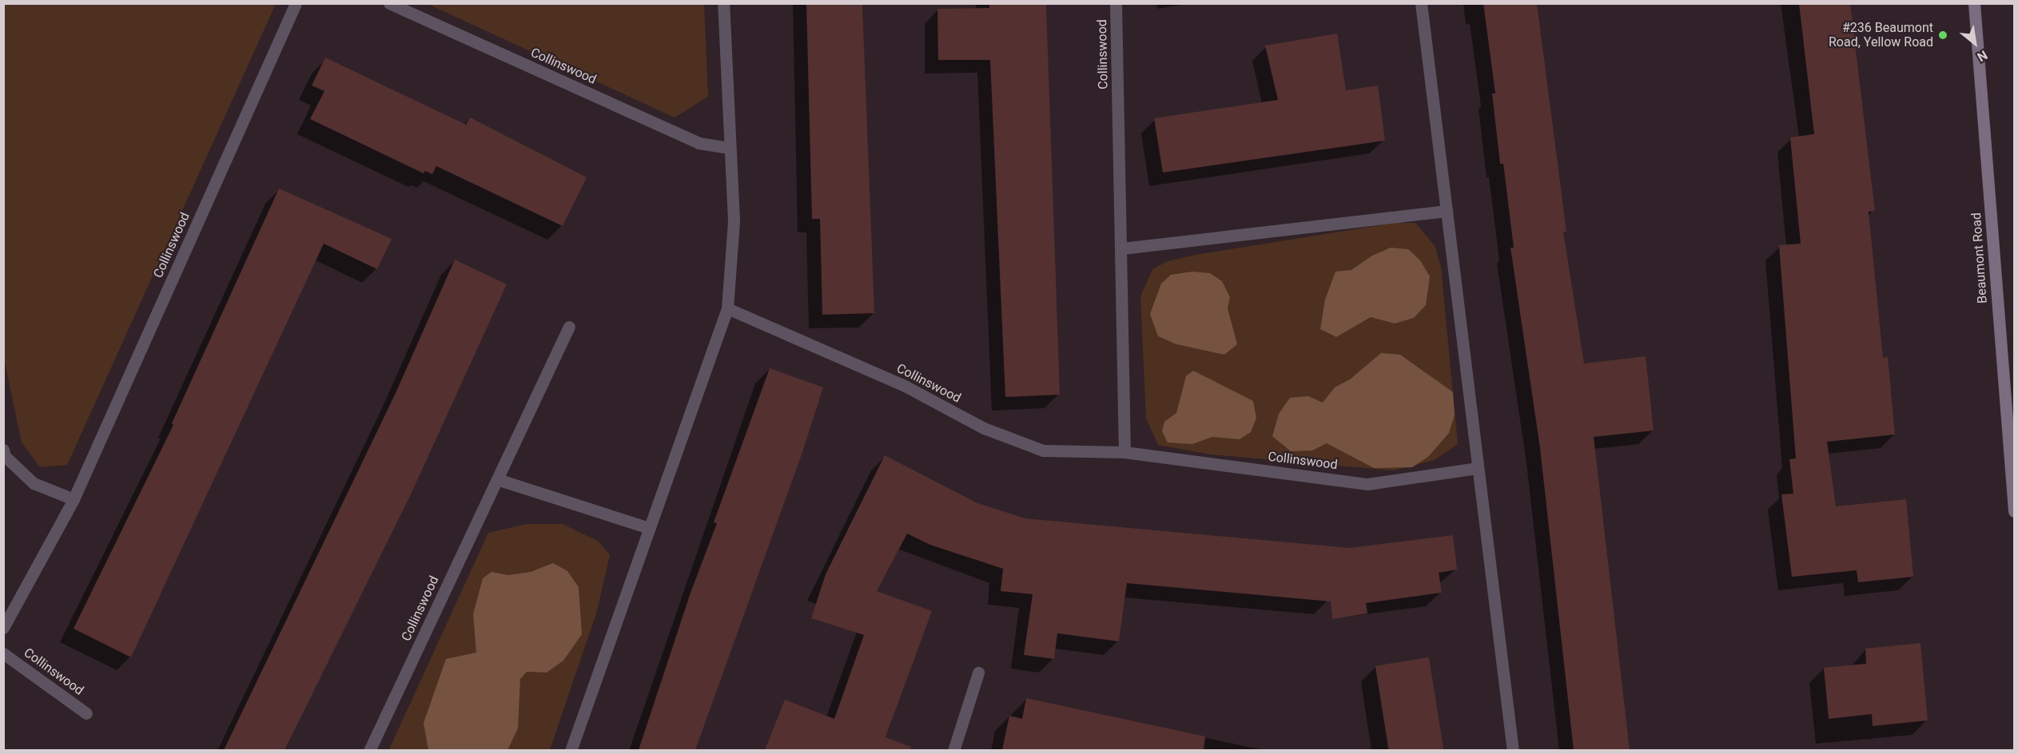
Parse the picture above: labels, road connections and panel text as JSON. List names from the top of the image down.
{
  "streets": {
    "street": ["Collinswood", "Beaumont Road"]
  },
  "places": ["#236 Beaumont Road, Yellow Road"],
  "north": "bottom right"
}
